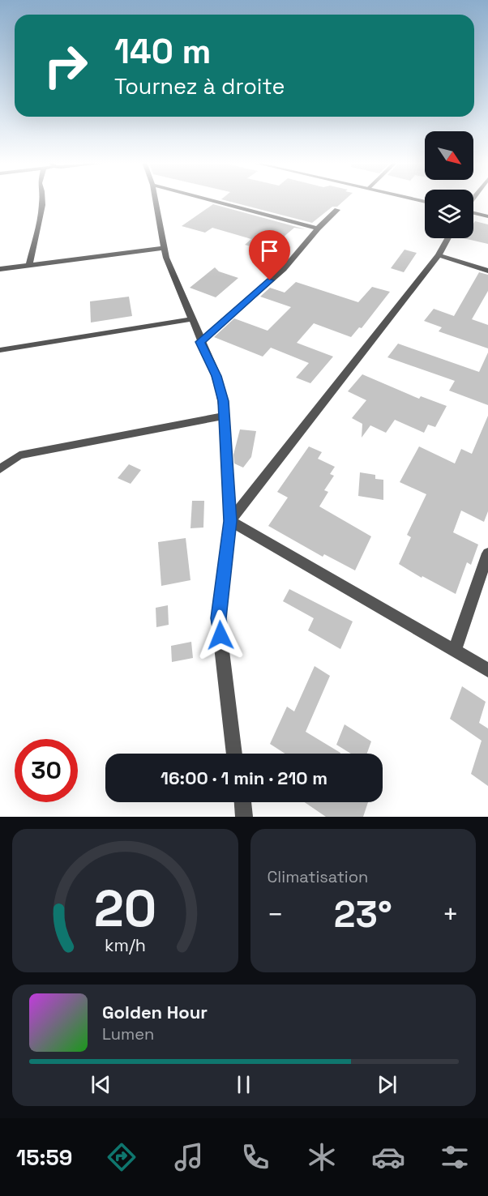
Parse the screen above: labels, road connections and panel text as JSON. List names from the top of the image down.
{
  "north": "bottom right",
  "page": {
    "turn": ["140 m", "Tournez à droite"],
    "limit": "30",
    "trip": "16:00 · 1 min · 210 m",
    "tile": "Climatisation",
    "heat": ["−", "23°", "+"],
    "song": ["Golden Hour", "Lumen"],
    "tabs": "15:59",
    "gauge": ["20", "km/h"]
  }
}
